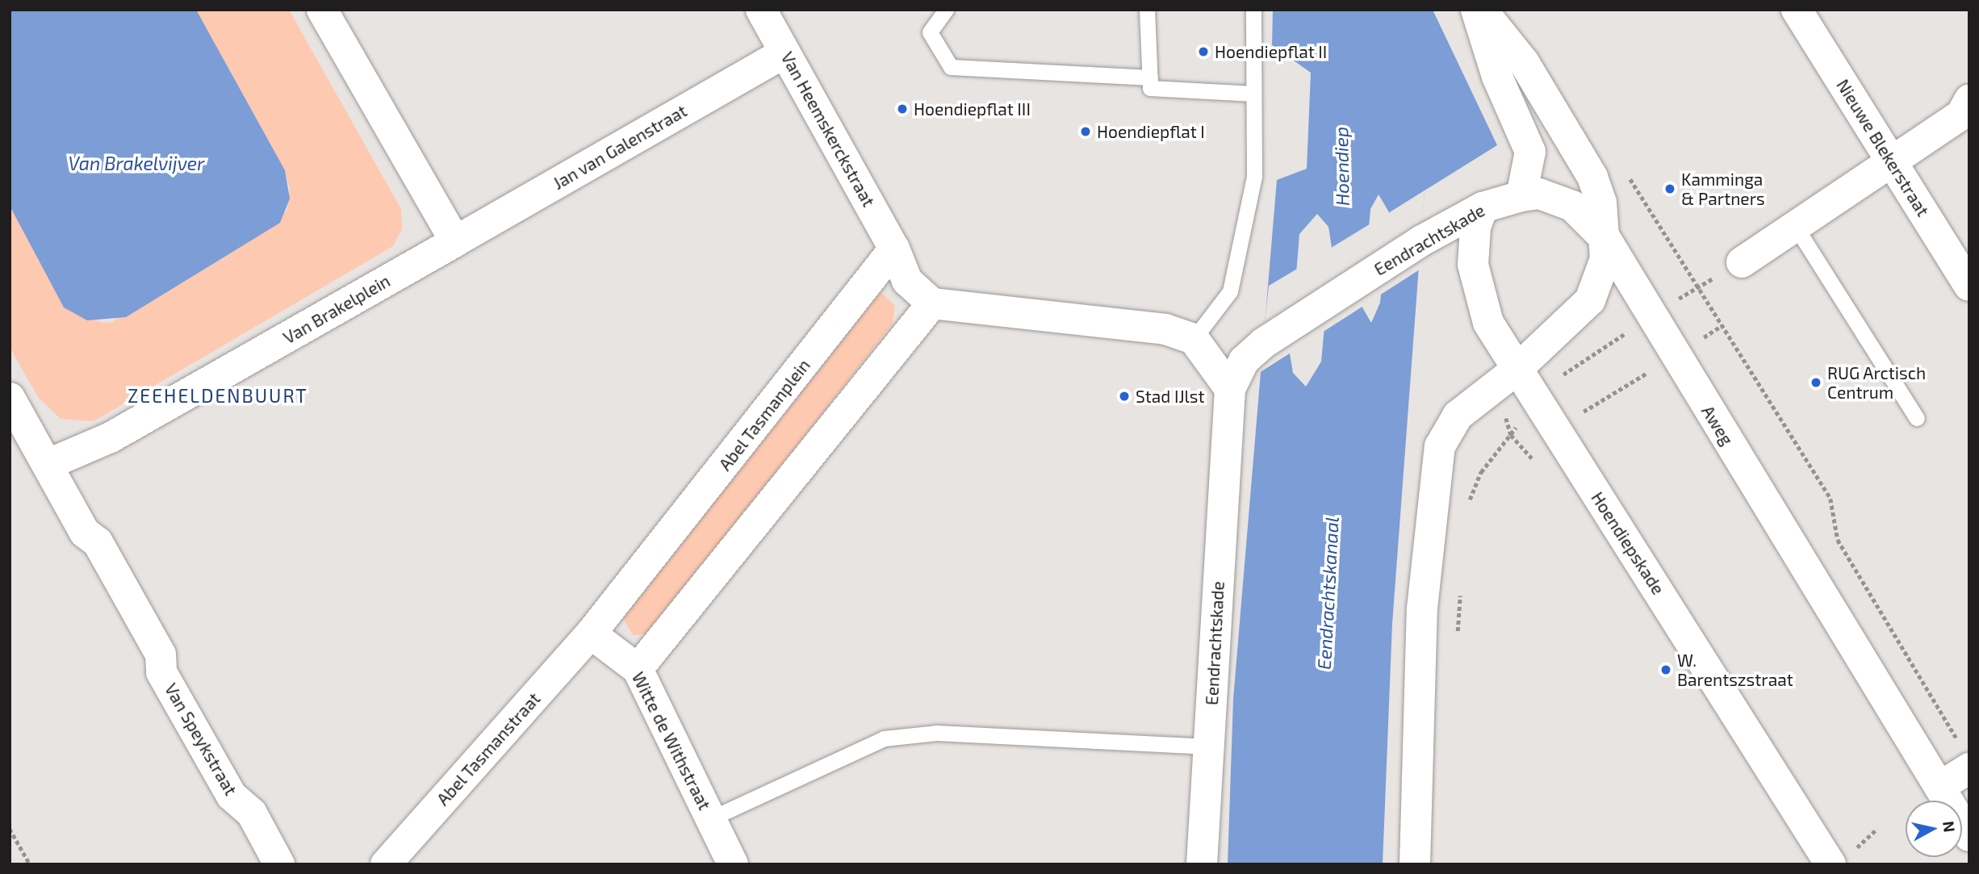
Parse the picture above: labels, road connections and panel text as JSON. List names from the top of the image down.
{
  "streets": {
    "street": [
      "Van Heemskerckstraat",
      "Jan van Galenstraat",
      "Nieuwe Blekerstraat",
      "Eendrachtskade",
      "Van Brakelplein",
      "Abel Tasmanplein",
      "Aweg",
      "Hoendiepskade",
      "Van Speykstraat",
      "Witte de Withstraat",
      "Abel Tasmanstraat"
    ]
  },
  "crossings": [
    ["Van Heemskerckstraat", "Jan van Galenstraat"],
    ["Van Heemskerckstraat", "Abel Tasmanplein"],
    ["Jan van Galenstraat", "Van Brakelplein"],
    ["Eendrachtskade", "Aweg"],
    ["Eendrachtskade", "Hoendiepskade"],
    ["Van Brakelplein", "Van Speykstraat"],
    ["Abel Tasmanplein", "Witte de Withstraat"],
    ["Abel Tasmanplein", "Abel Tasmanstraat"],
    ["Witte de Withstraat", "Abel Tasmanstraat"]
  ],
  "districts": ["ZEEHELDENBUURT"],
  "water": ["Van Brakelvijver", "Hoendiep", "Eendrachtskanaal"],
  "places": [
    "Hoendiepflat II",
    "Hoendiepflat III",
    "Hoendiepflat I",
    "Kamminga & Partners",
    "RUG Arctisch Centrum",
    "Stad IJlst",
    "W. Barentszstraat"
  ],
  "north": "right"
}
